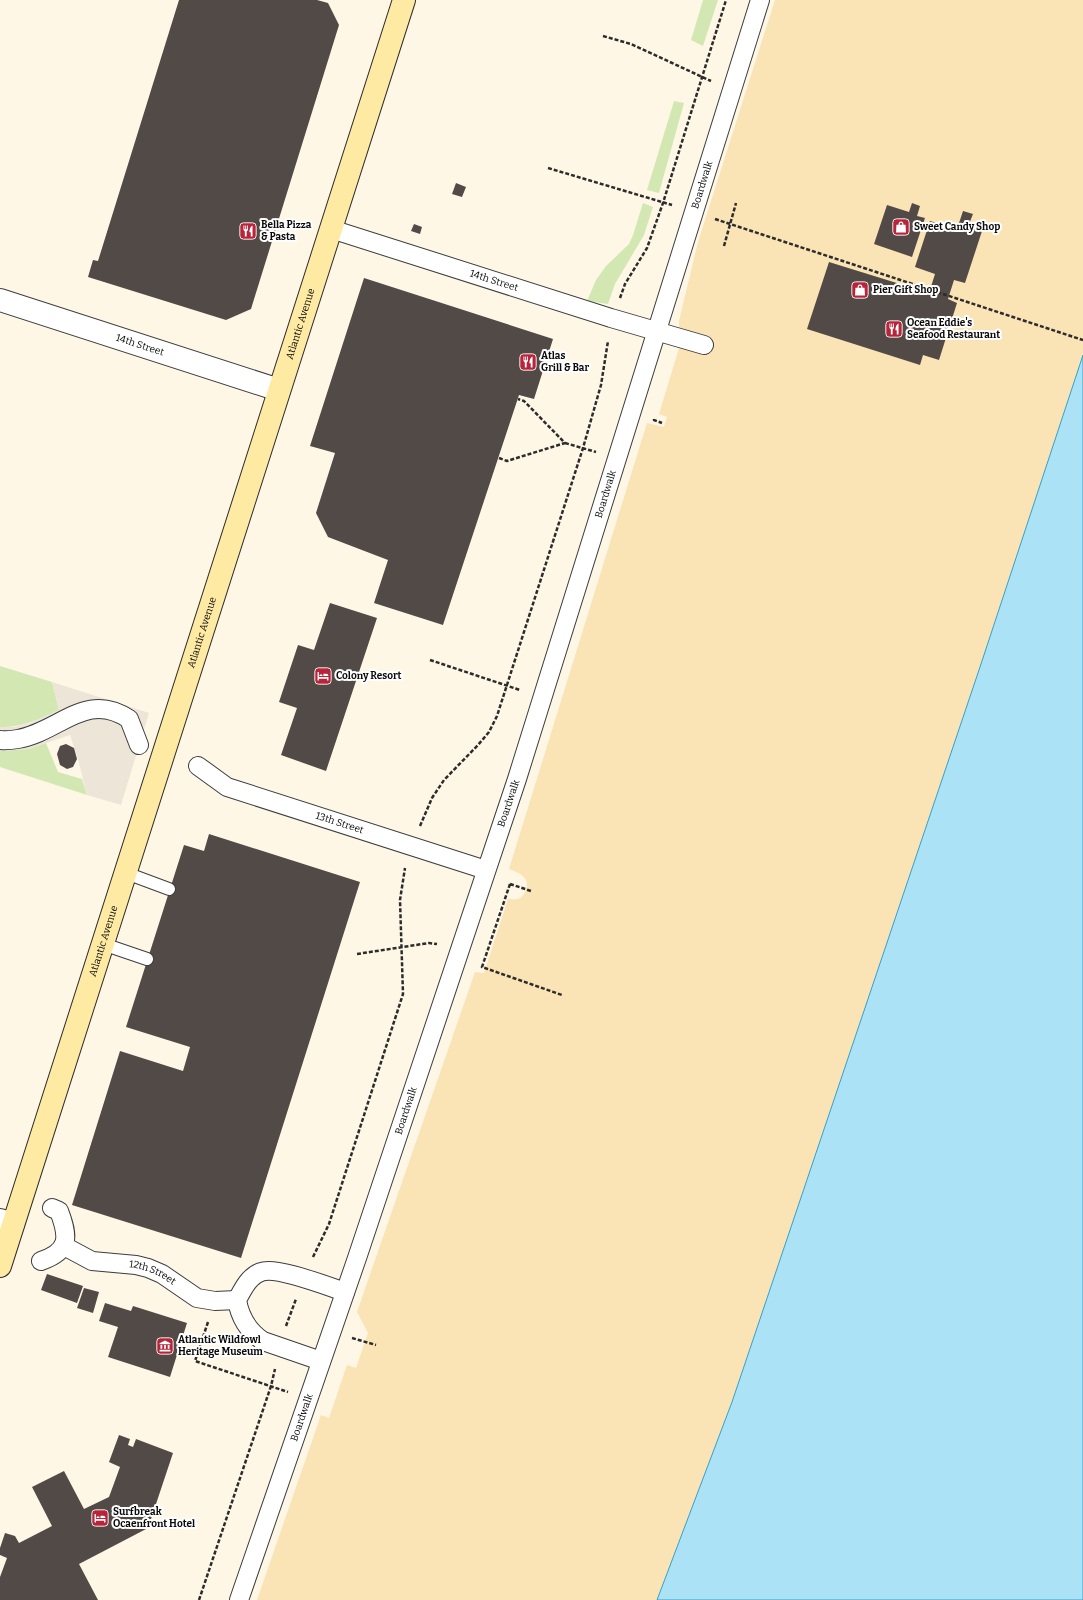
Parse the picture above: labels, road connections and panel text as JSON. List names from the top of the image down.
{
  "streets": {
    "main road": ["Atlantic Avenue"],
    "street": [
      "Boardwalk",
      "14th Street",
      "13th Street",
      "12th Street"
    ]
  },
  "crossings": [
    ["Boardwalk", "14th Street"],
    ["Boardwalk", "13th Street"],
    ["14th Street", "Atlantic Avenue"]
  ],
  "places": {
    "shop": ["Sweet Candy Shop", "Pier Gift Shop"],
    "restaurant": ["Bella Pizza & Pasta", "Ocean Eddie's Seafood Restaurant", "Atlas Grill & Bar"],
    "hotel": ["Colony Resort", "Surfbreak Ocaenfront Hotel"],
    "museum": ["Atlantic Wildfowl Heritage Museum"]
  }
}
